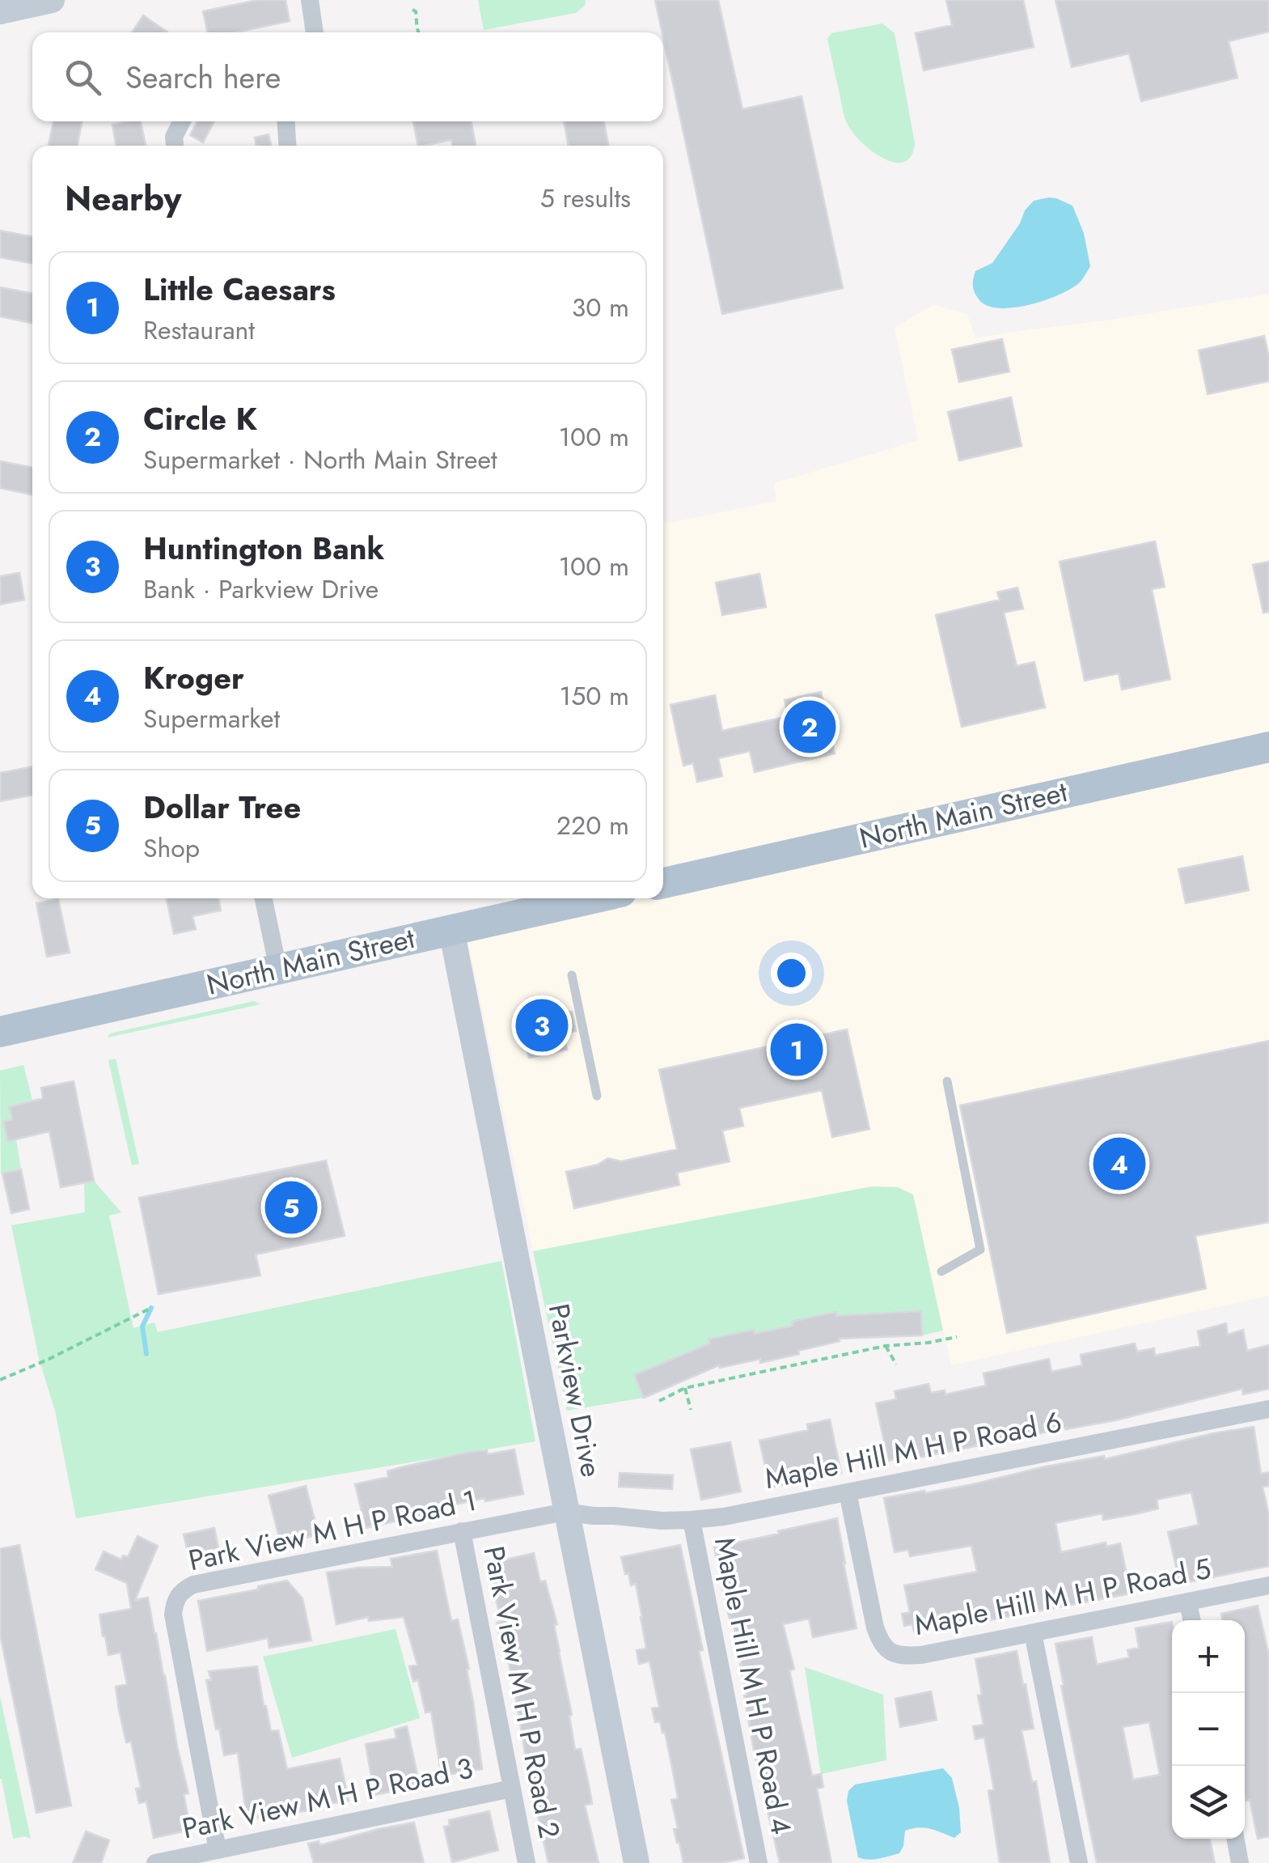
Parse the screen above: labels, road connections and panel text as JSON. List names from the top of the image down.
{
  "streets": {
    "main road": ["North Main Street"],
    "street": [
      "Parkview Drive",
      "Maple Hill M H P Road 6",
      "Park View M H P Road 1",
      "Maple Hill M H P Road 5",
      "Maple Hill M H P Road 4",
      "Park View M H P Road 2",
      "Park View M H P Road 3"
    ]
  },
  "crossings": [
    ["North Main Street", "Parkview Drive"],
    ["Parkview Drive", "Maple Hill M H P Road 6"],
    ["Parkview Drive", "Park View M H P Road 1"],
    ["Maple Hill M H P Road 6", "Park View M H P Road 1"],
    ["Maple Hill M H P Road 6", "Maple Hill M H P Road 5"],
    ["Maple Hill M H P Road 6", "Maple Hill M H P Road 4"],
    ["Park View M H P Road 1", "Park View M H P Road 2"],
    ["Park View M H P Road 1", "Park View M H P Road 3"],
    ["Park View M H P Road 2", "Park View M H P Road 3"]
  ],
  "page": {
    "search": "Search here",
    "heading": ["Nearby", "5 results"],
    "list": [
      {
        "mark": "1",
        "name": "Little Caesars",
        "note": "Restaurant",
        "value": "30 m"
      },
      {
        "mark": "2",
        "name": "Circle K",
        "note": "Supermarket · North Main Street",
        "value": "100 m"
      },
      {
        "mark": "3",
        "name": "Huntington Bank",
        "note": "Bank · Parkview Drive",
        "value": "100 m"
      },
      {
        "mark": "4",
        "name": "Kroger",
        "note": "Supermarket",
        "value": "150 m"
      },
      {
        "mark": "5",
        "name": "Dollar Tree",
        "note": "Shop",
        "value": "220 m"
      }
    ],
    "pins": [
      "2",
      "3",
      "1",
      "4",
      "5"
    ],
    "map_buttons": ["+", "−"]
  }
}
